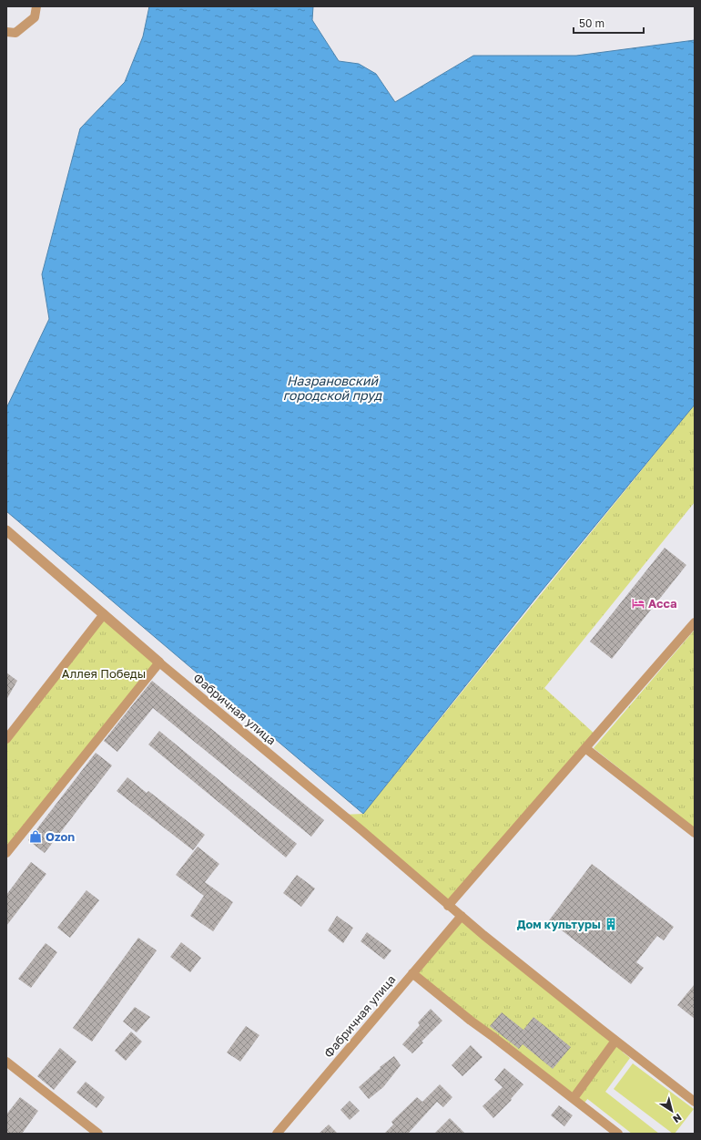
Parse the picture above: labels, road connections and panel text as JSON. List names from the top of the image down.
{
  "streets": {
    "street": ["Фабричная улица"]
  },
  "water": ["Назрановский городской пруд"],
  "parks": ["Аллея Победы"],
  "places": {
    "hotel": ["Асса"],
    "shop": ["Ozon"],
    "building": ["Дом культуры"]
  },
  "scale_bar": "50 m",
  "north": "bottom right"
}
